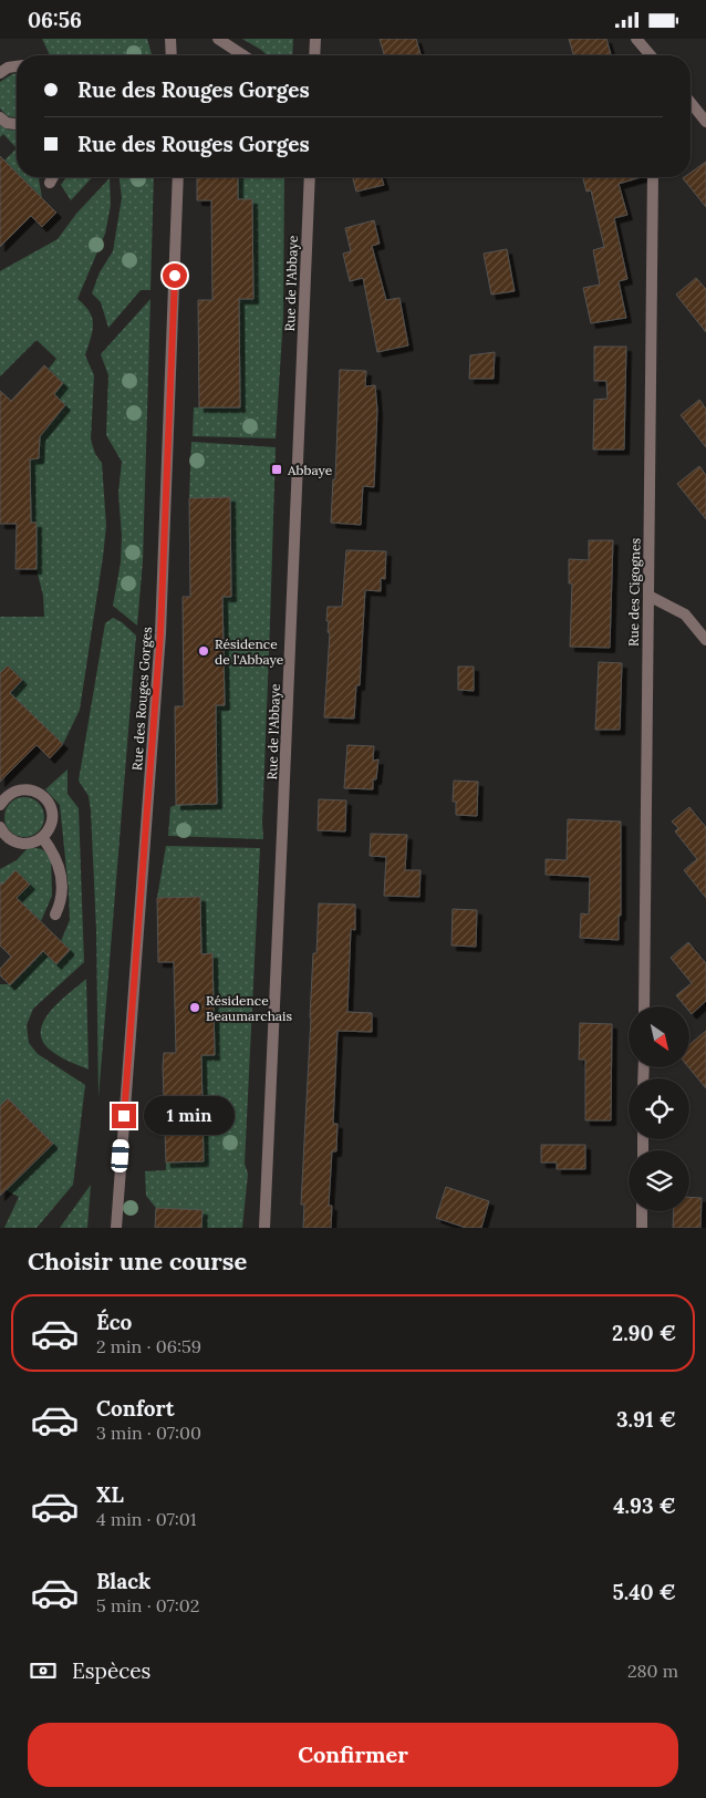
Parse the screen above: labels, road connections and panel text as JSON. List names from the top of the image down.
{
  "streets": {
    "street": ["Rue de l'Abbaye", "Rue des Cigognes", "Rue des Rouges Gorges"]
  },
  "places": {
    "transit": ["Abbaye"],
    "other": ["Résidence de l'Abbaye", "Résidence Beaumarchais"]
  },
  "north": "bottom right",
  "page": {
    "status": "06:56",
    "banner": ["Rue des Rouges Gorges", "Rue des Rouges Gorges"],
    "bubble": "1 min",
    "heading": "Choisir une course",
    "list": [
      {
        "name": "Éco",
        "note": "2 min · 06:59",
        "value": "2.90 €"
      },
      {
        "name": "Confort",
        "note": "3 min · 07:00",
        "value": "3.91 €"
      },
      {
        "name": "XL",
        "note": "4 min · 07:01",
        "value": "4.93 €"
      },
      {
        "name": "Black",
        "note": "5 min · 07:02",
        "value": "5.40 €"
      }
    ],
    "pay": ["Espèces", "280 m"],
    "buttons": "Confirmer"
  }
}
